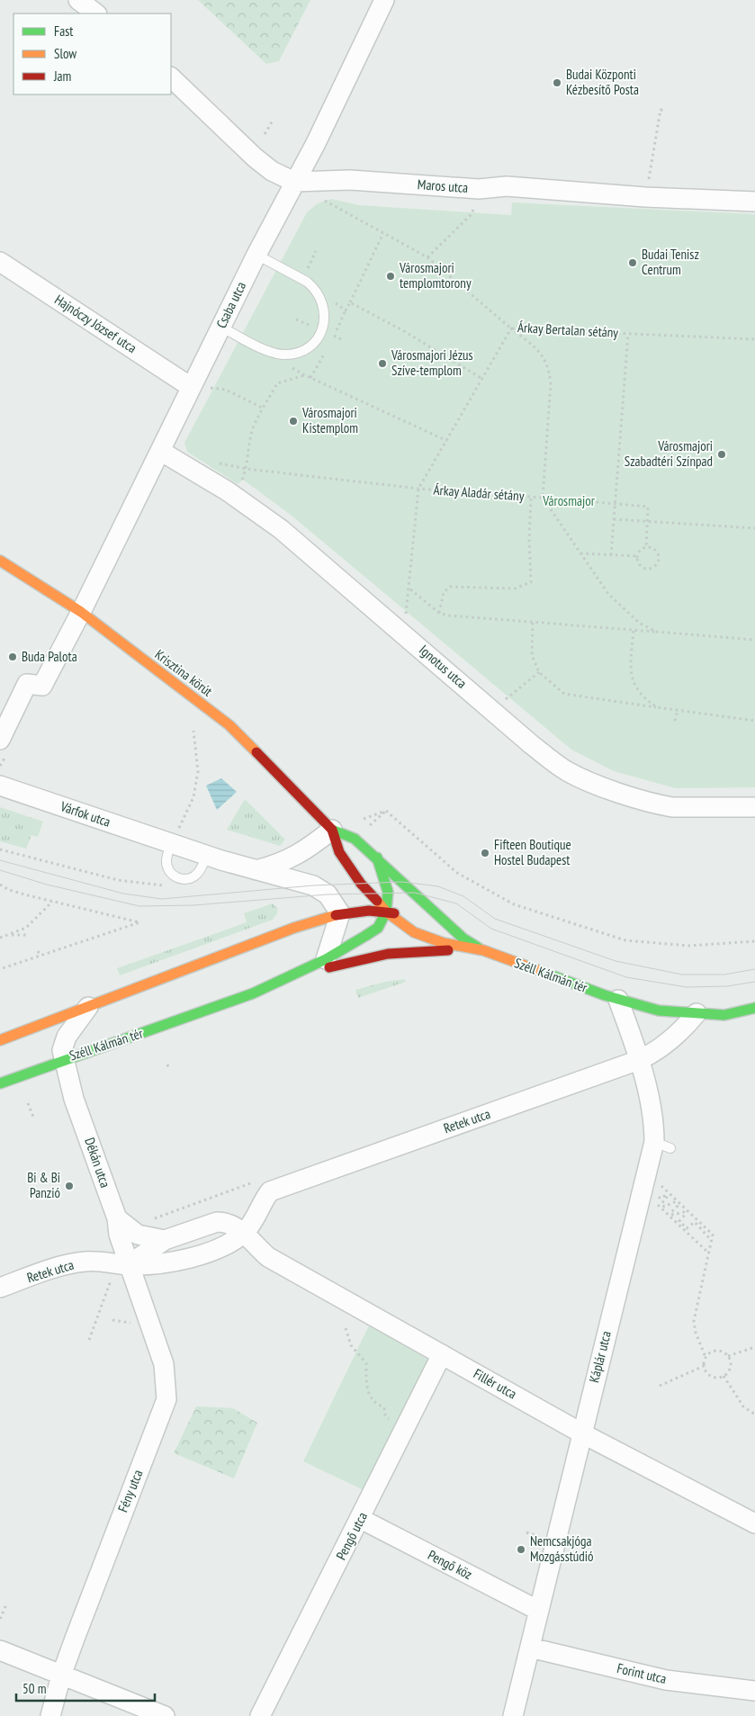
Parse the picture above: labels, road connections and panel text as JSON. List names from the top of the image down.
{
  "streets": {
    "main road": ["Krisztina körút", "Széll Kálmán tér"],
    "street": [
      "Maros utca",
      "Csaba utca",
      "Hajnóczy József utca",
      "Ignotus utca",
      "Várfok utca",
      "Retek utca",
      "Dékán utca",
      "Káplár utca",
      "Fillér utca",
      "Fény utca",
      "Pengő utca",
      "Pengő köz",
      "Forint utca"
    ],
    "path": ["Árkay Bertalan sétány", "Árkay Aladár sétány"]
  },
  "crossings": [
    ["Maros utca", "Csaba utca"],
    ["Csaba utca", "Hajnóczy József utca"],
    ["Csaba utca", "Ignotus utca"],
    ["Csaba utca", "Krisztina körút"],
    ["Krisztina körút", "Széll Kálmán tér"],
    ["Várfok utca", "Széll Kálmán tér"],
    ["Széll Kálmán tér", "Retek utca"],
    ["Széll Kálmán tér", "Dékán utca"],
    ["Széll Kálmán tér", "Káplár utca"],
    ["Retek utca", "Dékán utca"],
    ["Retek utca", "Káplár utca"],
    ["Retek utca", "Fillér utca"],
    ["Retek utca", "Fény utca"],
    ["Dékán utca", "Fény utca"],
    ["Káplár utca", "Fillér utca"],
    ["Káplár utca", "Pengő köz"],
    ["Káplár utca", "Forint utca"],
    ["Fillér utca", "Pengő utca"],
    ["Pengő utca", "Pengő köz"]
  ],
  "parks": ["Városmajor"],
  "places": [
    "Budai Központi Kézbesítő Posta",
    "Budai Tenisz Centrum",
    "Városmajori templomtorony",
    "Városmajori Jézus Szíve-templom",
    "Városmajori Kistemplom",
    "Városmajori Szabadtéri Színpad",
    "Buda Palota",
    "Fifteen Boutique Hostel Budapest",
    "Bi & Bi Panzió",
    "Nemcsakjóga Mozgásstúdió"
  ],
  "legend": ["Fast", "Slow", "Jam"],
  "scale_bar": "50 m"
}
